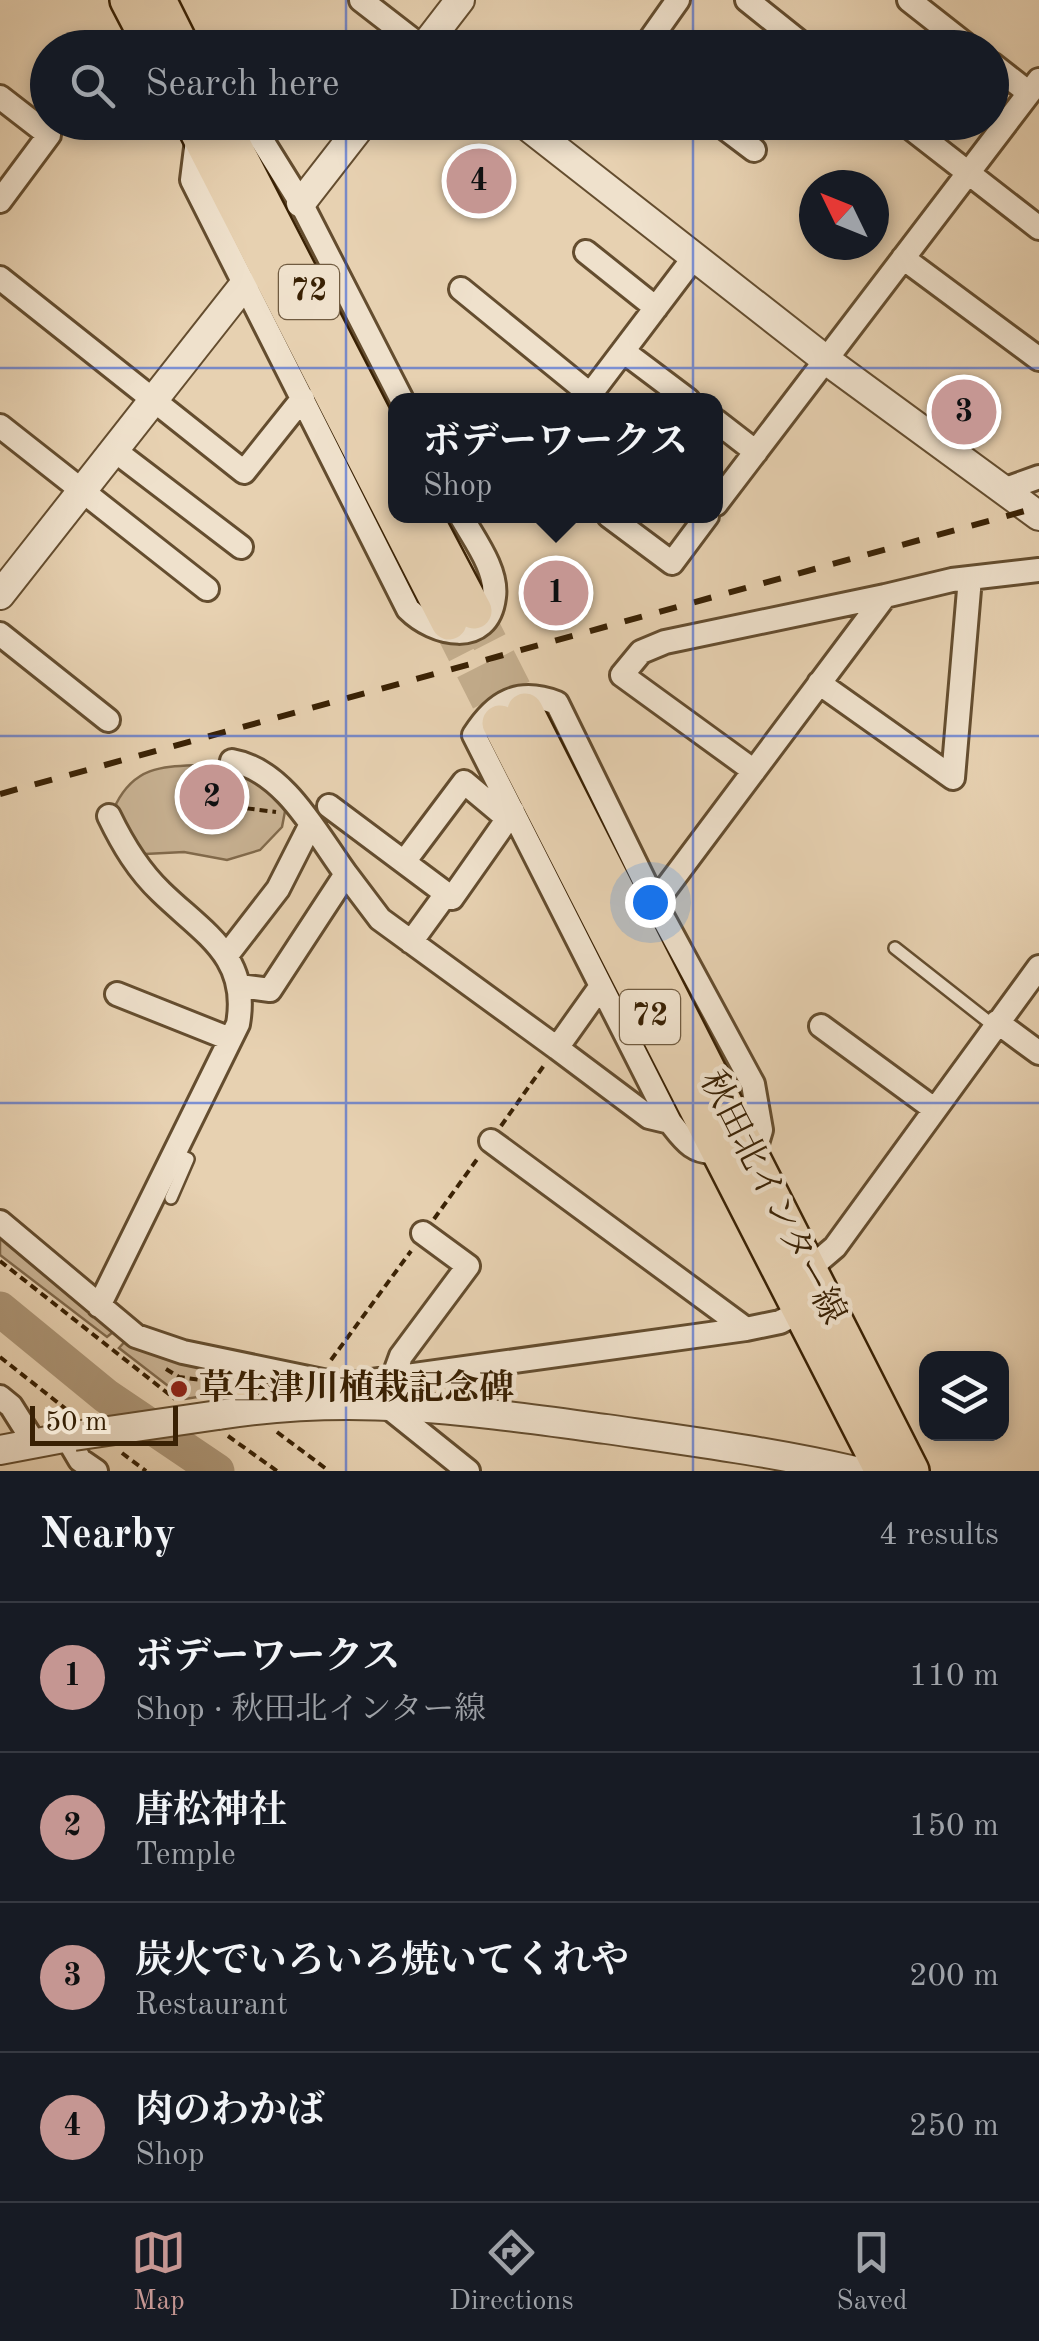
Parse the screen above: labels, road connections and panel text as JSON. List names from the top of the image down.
{
  "streets": {
    "main road": ["72", "秋田北インター線"]
  },
  "places": ["草生津川植栽記念碑"],
  "scale_bar": "50 m",
  "north": "top left",
  "page": {
    "search": "Search here",
    "pins": [
      "4",
      "3",
      "1",
      "2"
    ],
    "popup": ["ボデーワークス", "Shop"],
    "scale": "50 m",
    "heading": ["Nearby", "4 results"],
    "list": [
      {
        "mark": "1",
        "name": "ボデーワークス",
        "note": "Shop · 秋田北インター線",
        "value": "110 m"
      },
      {
        "mark": "2",
        "name": "唐松神社",
        "note": "Temple",
        "value": "150 m"
      },
      {
        "mark": "3",
        "name": "炭火でいろいろ焼いてくれや",
        "note": "Restaurant",
        "value": "200 m"
      },
      {
        "mark": "4",
        "name": "肉のわかば",
        "note": "Shop",
        "value": "250 m"
      }
    ],
    "nav": ["Map", "Directions", "Saved"]
  }
}
